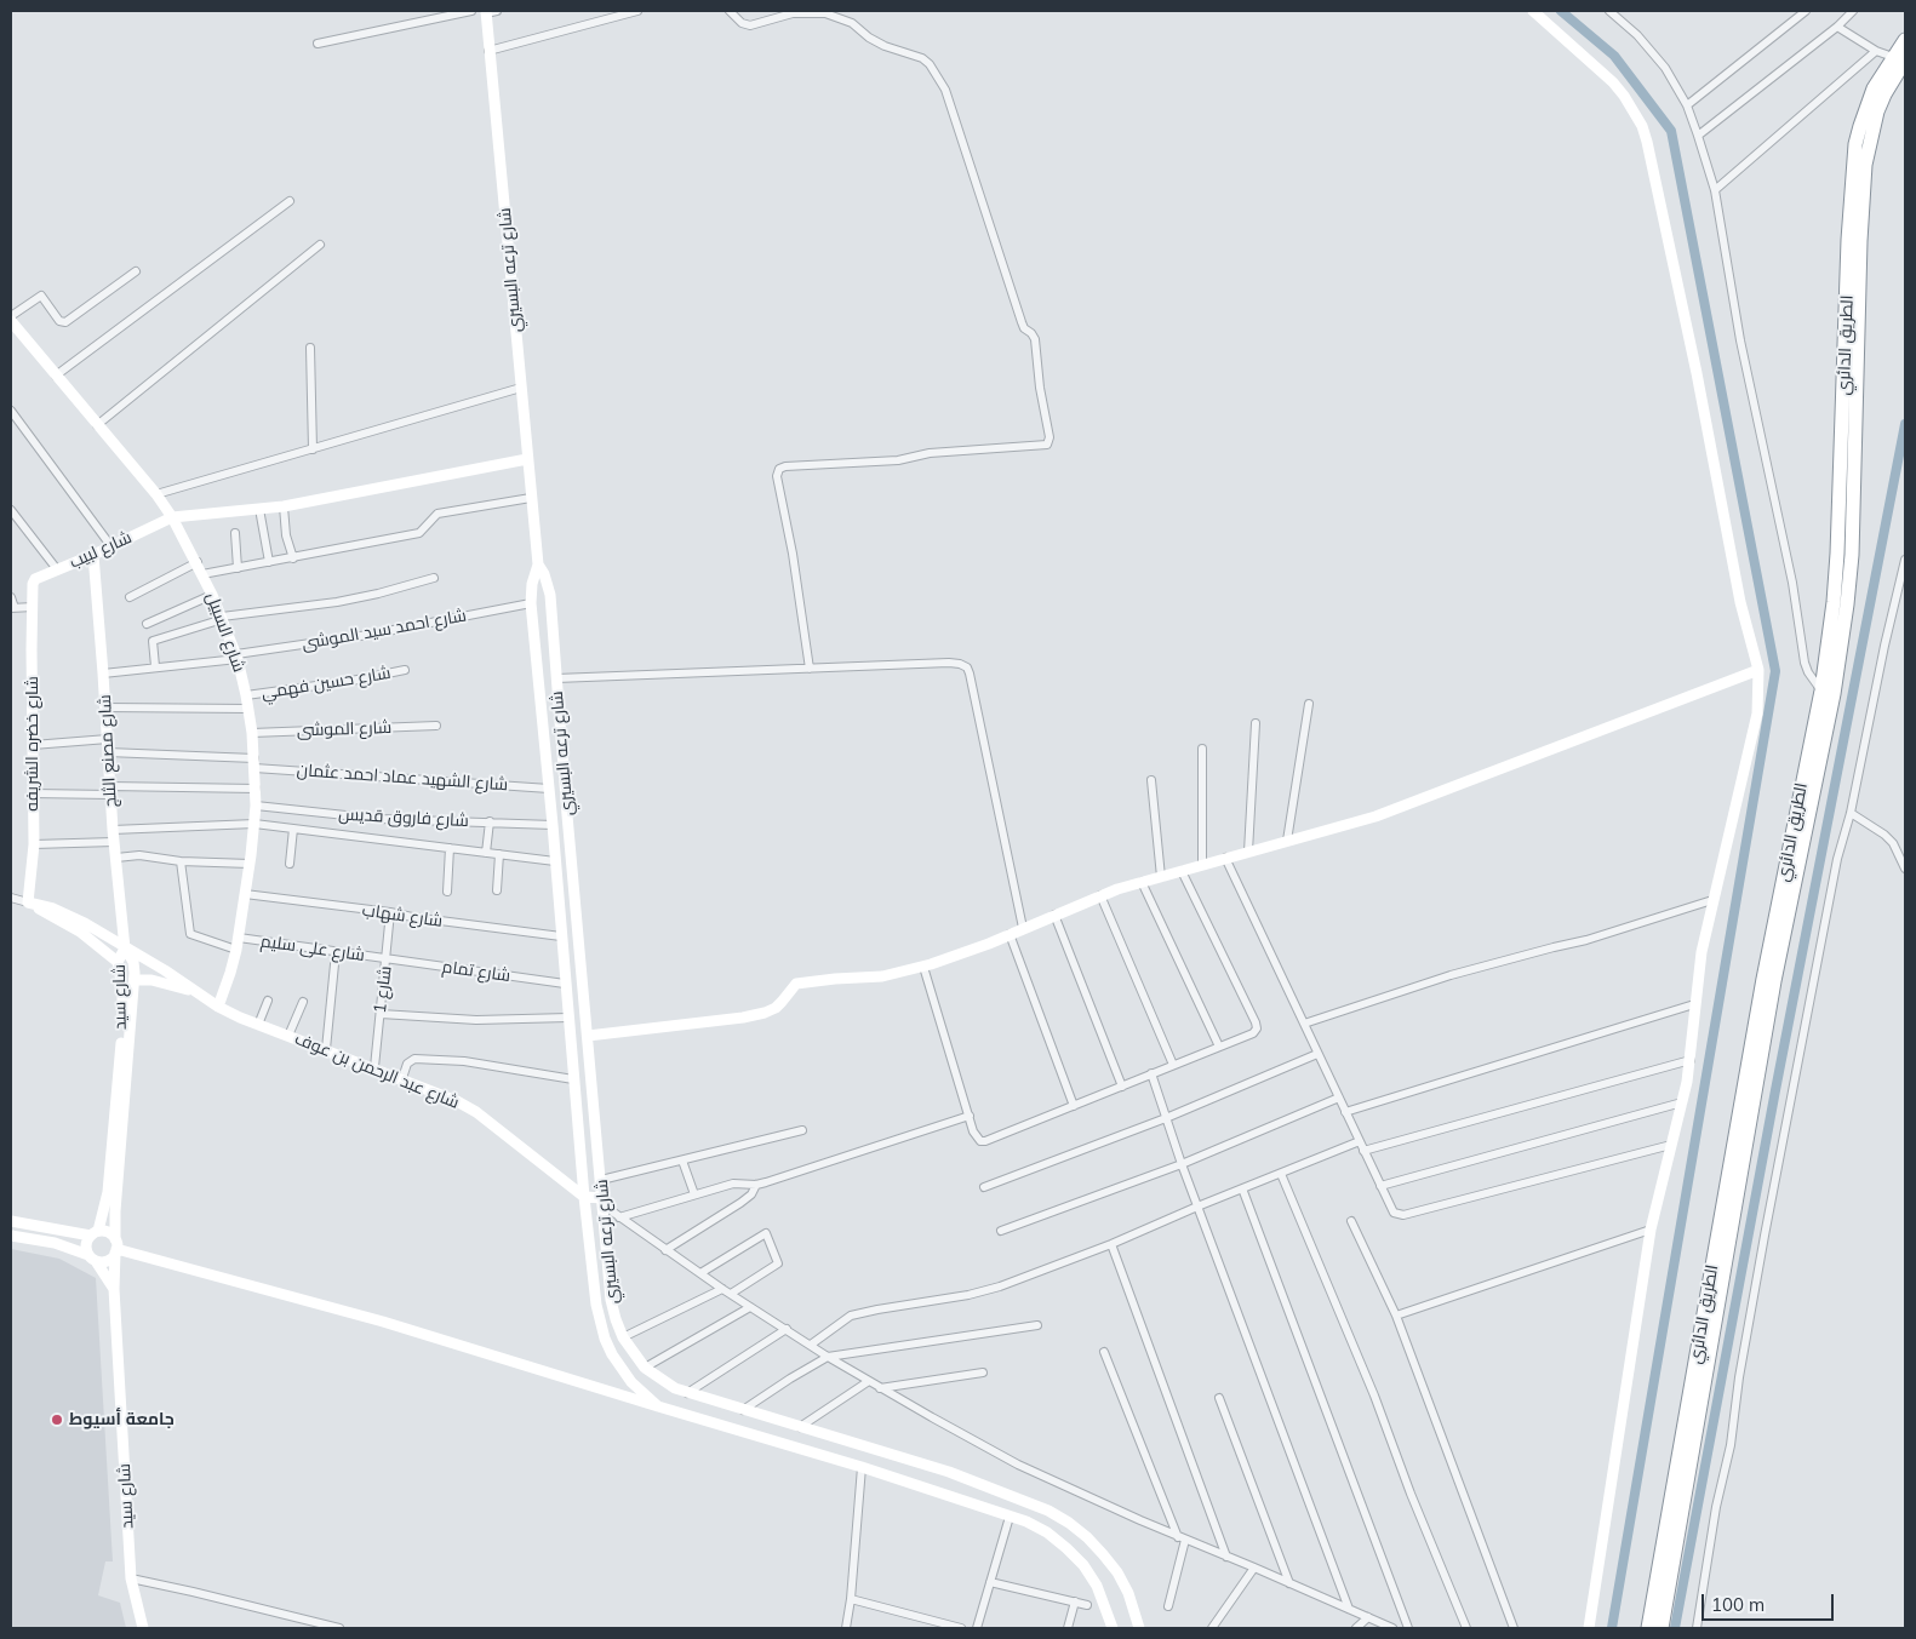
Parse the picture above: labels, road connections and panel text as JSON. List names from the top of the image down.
{
  "streets": {
    "highway": ["الطريق الدائري"],
    "street": [
      "شارع ترعه البسيري",
      "شارع لبيب",
      "شارع احمد سيد الموشى",
      "شارع السبيل",
      "شارع حسين فهمي",
      "شارع الموشى",
      "شارع خضره الشريفه",
      "شارع مصنع الثلج",
      "شارع الشهيد عماد احمد عثمان",
      "شارع فاروق قديس",
      "شارع شهاب",
      "شارع على سليم",
      "شارع تمام",
      "شارع 1",
      "شارع سيد",
      "شارع عبد الرحمن بن عوف"
    ]
  },
  "crossings": [
    ["شارع ترعه البسيري", "شارع لبيب"],
    ["شارع ترعه البسيري", "شارع احمد سيد الموشى"],
    ["شارع ترعه البسيري", "شارع الشهيد عماد احمد عثمان"],
    ["شارع ترعه البسيري", "شارع فاروق قديس"],
    ["شارع ترعه البسيري", "شارع شهاب"],
    ["شارع ترعه البسيري", "شارع تمام"],
    ["شارع ترعه البسيري", "شارع عبد الرحمن بن عوف"],
    ["شارع لبيب", "شارع السبيل"],
    ["شارع لبيب", "شارع خضره الشريفه"],
    ["شارع لبيب", "شارع مصنع الثلج"],
    ["شارع احمد سيد الموشى", "شارع السبيل"],
    ["شارع احمد سيد الموشى", "شارع مصنع الثلج"],
    ["شارع السبيل", "شارع حسين فهمي"],
    ["شارع السبيل", "شارع الموشى"],
    ["شارع السبيل", "شارع الشهيد عماد احمد عثمان"],
    ["شارع السبيل", "شارع فاروق قديس"],
    ["شارع السبيل", "شارع شهاب"],
    ["شارع السبيل", "شارع على سليم"],
    ["شارع السبيل", "شارع عبد الرحمن بن عوف"],
    ["شارع خضره الشريفه", "شارع عبد الرحمن بن عوف"],
    ["شارع مصنع الثلج", "شارع الشهيد عماد احمد عثمان"],
    ["شارع مصنع الثلج", "شارع سيد"],
    ["شارع مصنع الثلج", "شارع عبد الرحمن بن عوف"],
    ["شارع شهاب", "شارع 1"],
    ["شارع على سليم", "شارع تمام"],
    ["شارع على سليم", "شارع 1"],
    ["شارع تمام", "شارع 1"],
    ["شارع 1", "شارع عبد الرحمن بن عوف"],
    ["شارع سيد", "شارع عبد الرحمن بن عوف"]
  ],
  "places": ["جامعة أسيوط"],
  "scale_bar": "100 m"
}
